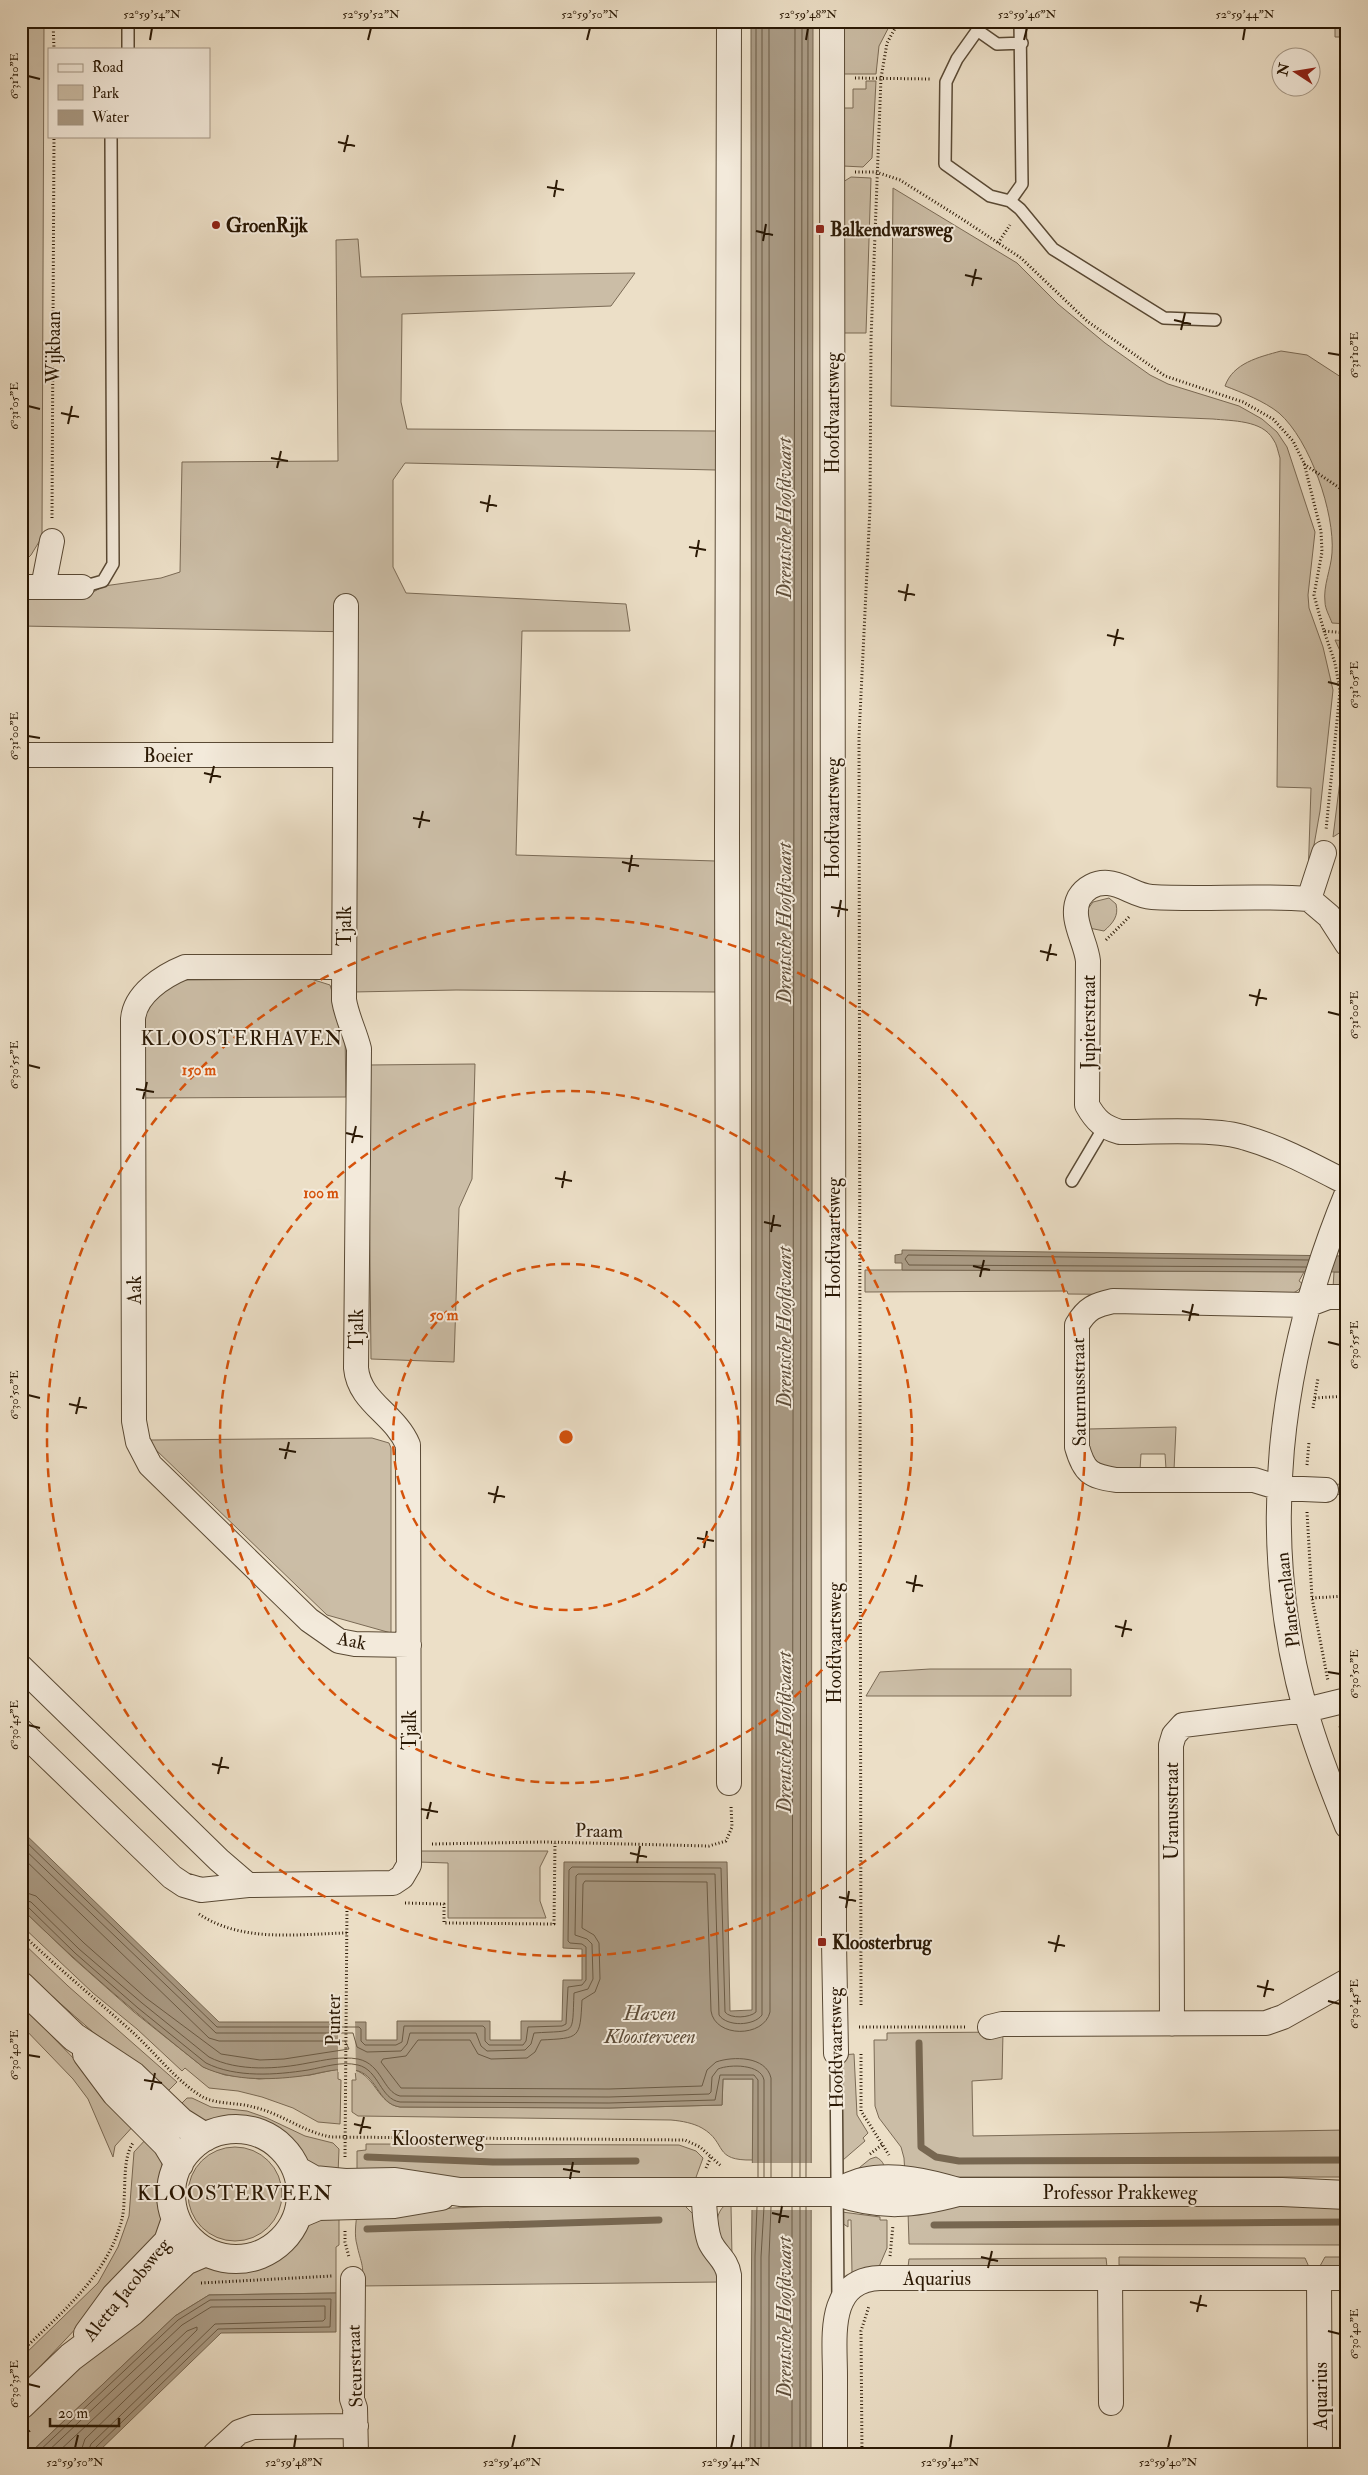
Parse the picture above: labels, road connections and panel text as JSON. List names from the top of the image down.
{
  "streets": {
    "street": [
      "Hoofdvaartsweg",
      "Boeier",
      "Tjalk",
      "Jupiterstraat",
      "Aak",
      "Saturnusstraat",
      "Planetenlaan",
      "Uranusstraat",
      "Professor Prakkeweg",
      "Aquarius",
      "Aletta Jacobsweg",
      "Steurstraat"
    ],
    "path": [
      "Wijkbaan",
      "Praam",
      "Punter",
      "Kloosterweg"
    ]
  },
  "crossings": [
    ["Hoofdvaartsweg", "Professor Prakkeweg"],
    ["Hoofdvaartsweg", "Aquarius"],
    ["Boeier", "Tjalk"],
    ["Tjalk", "Aak"],
    ["Tjalk", "Praam"],
    ["Saturnusstraat", "Planetenlaan"],
    ["Planetenlaan", "Uranusstraat"],
    ["Punter", "Kloosterweg"]
  ],
  "districts": ["KLOOSTERHAVEN", "KLOOSTERVEEN"],
  "water": ["Drentsche Hoofdvaart", "Haven Kloosterveen"],
  "places": {
    "other": ["GroenRijk"],
    "transit": ["Balkendwarsweg", "Kloosterbrug"]
  },
  "legend": ["Road", "Park", "Water"],
  "scale_bar": "20 m",
  "north": "left",
  "coordinates": [
    "52°59'54\"N",
    "52°59'52\"N",
    "52°59'50\"N",
    "52°59'48\"N",
    "52°59'46\"N",
    "52°59'44\"N",
    "6°31'10\"E",
    "6°31'05\"E",
    "6°31'00\"E",
    "6°30'55\"E",
    "6°30'50\"E",
    "6°30'45\"E",
    "6°30'40\"E",
    "6°30'35\"E",
    "52°59'42\"N",
    "52°59'40\"N"
  ],
  "rings": ["150 m", "100 m", "50 m"]
}
